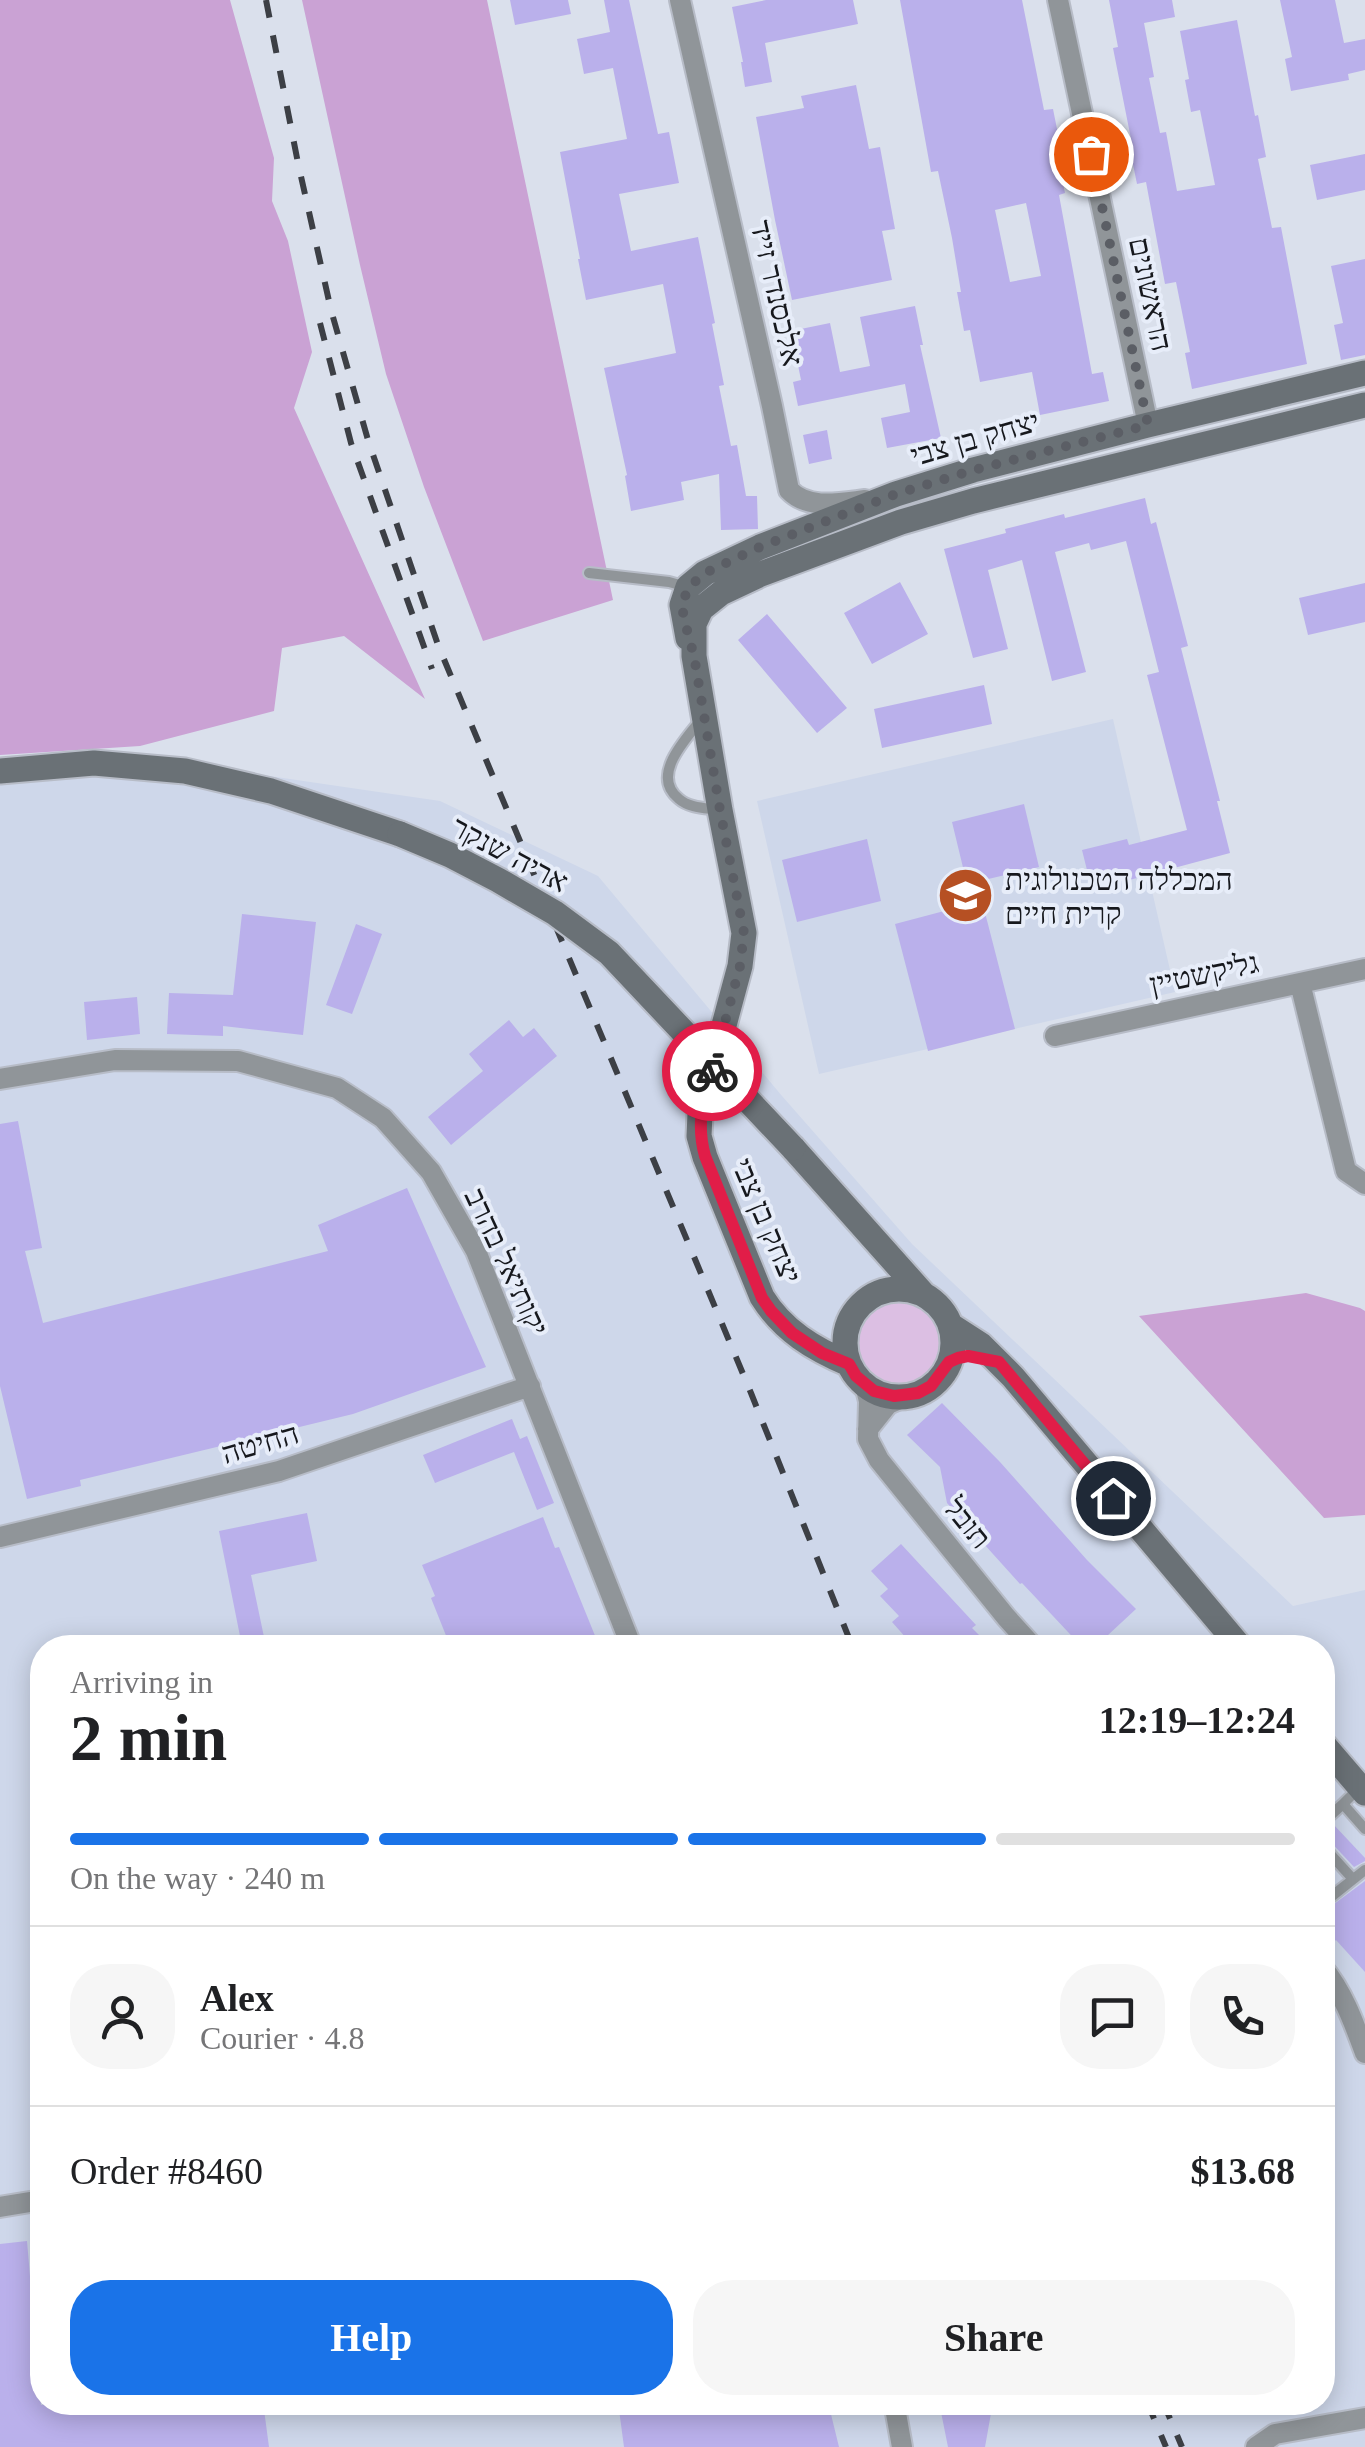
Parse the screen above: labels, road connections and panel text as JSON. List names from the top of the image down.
{
  "streets": {
    "street": [
      "אלכסנדר זייד",
      "הראשונים",
      "יצחק בן צבי",
      "אריה שנקר",
      "גליקשטיין",
      "יקותיאל בהרב",
      "החיטה",
      "תובל"
    ]
  },
  "crossings": [
    ["אלכסנדר זייד", "יצחק בן צבי"],
    ["הראשונים", "יצחק בן צבי"],
    ["יצחק בן צבי", "אריה שנקר"],
    ["יצחק בן צבי", "תובל"],
    ["אריה שנקר", "תובל"],
    ["יקותיאל בהרב", "החיטה"]
  ],
  "places": {
    "school or university": ["המכללה הטכנולוגית קרית חיים"]
  },
  "page": {
    "heading": ["2 min", "Arriving in", "12:19–12:24"],
    "panel": [
      "Alex",
      "Courier · 4.8",
      "Order #8460",
      "$13.68"
    ],
    "bar": "On the way · 240 m",
    "buttons": ["Help", "Share"]
  }
}
